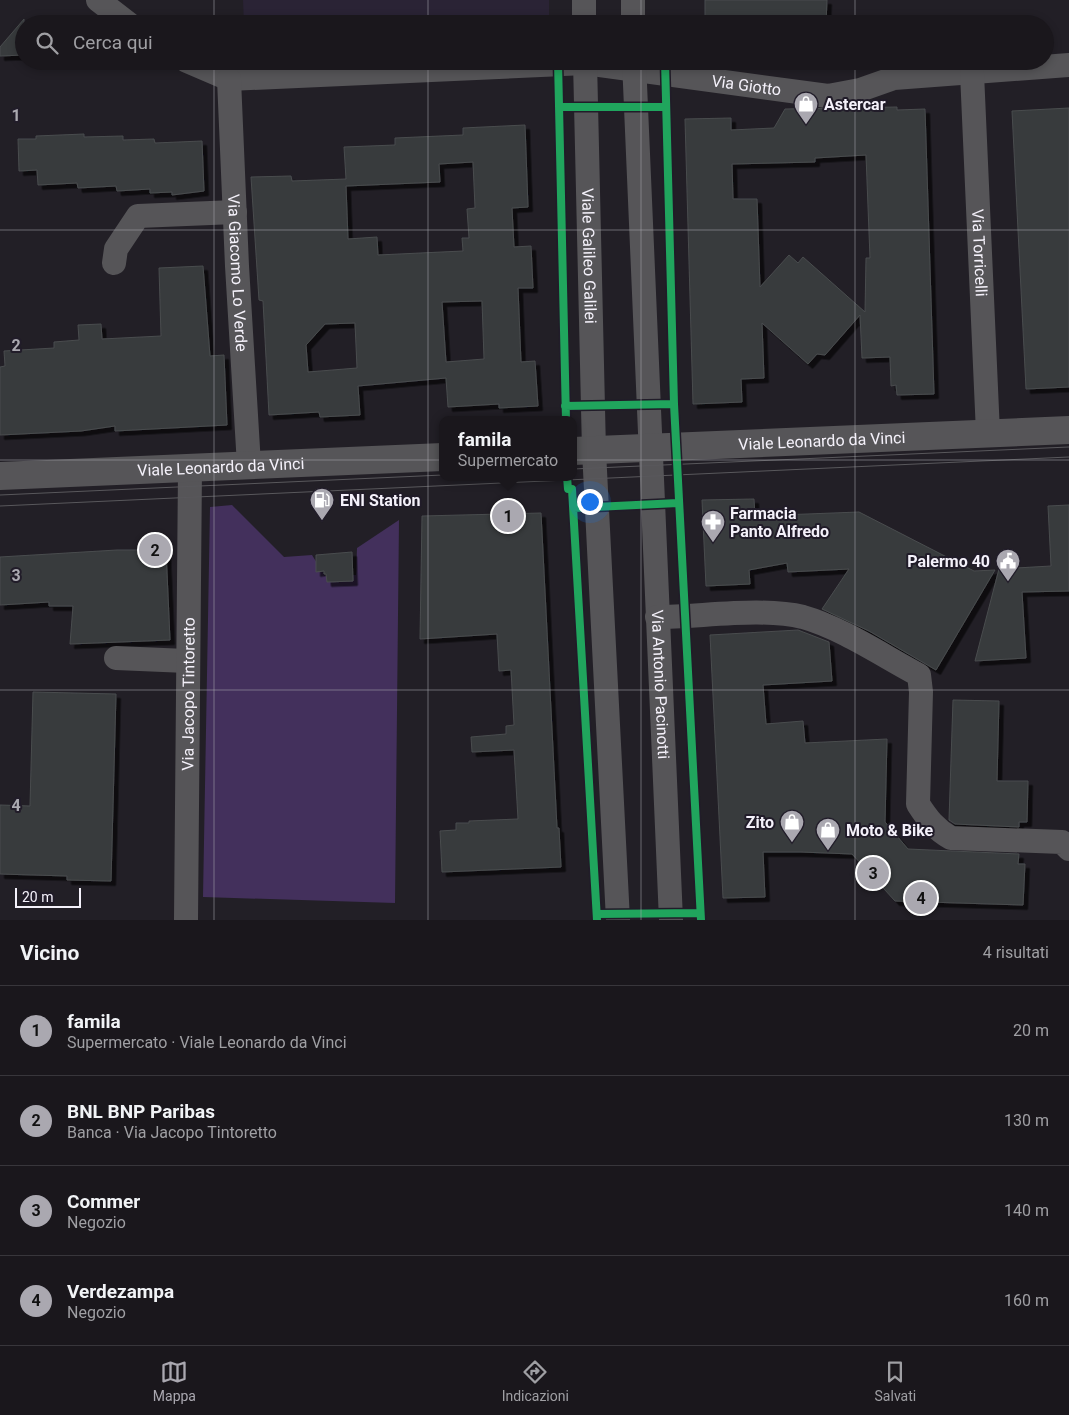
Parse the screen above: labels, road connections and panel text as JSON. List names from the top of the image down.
{
  "streets": {
    "street": [
      "Via Giotto",
      "Via Torricelli",
      "Viale Galileo Galilei",
      "Via Giacomo Lo Verde",
      "Viale Leonardo da Vinci",
      "Via Antonio Pacinotti",
      "Via Jacopo Tintoretto"
    ]
  },
  "crossings": [
    ["Via Giotto", "Via Torricelli"],
    ["Via Giotto", "Via Giacomo Lo Verde"],
    ["Via Torricelli", "Viale Leonardo da Vinci"],
    ["Viale Galileo Galilei", "Viale Leonardo da Vinci"],
    ["Via Giacomo Lo Verde", "Viale Leonardo da Vinci"],
    ["Viale Leonardo da Vinci", "Via Antonio Pacinotti"],
    ["Viale Leonardo da Vinci", "Via Jacopo Tintoretto"]
  ],
  "places": {
    "shop": ["Astercar", "Zito", "Moto & Bike"],
    "fuel station": ["ENI Station"],
    "pharmacy": ["Farmacia Panto Alfredo"],
    "public building": ["Palermo 40"]
  },
  "scale_bar": "20 m",
  "page": {
    "search": "Cerca qui",
    "popup": ["famila", "Supermercato"],
    "pins": [
      "1",
      "2",
      "3",
      "4"
    ],
    "scale": "20 m",
    "heading": ["Vicino", "4 risultati"],
    "list": [
      {
        "mark": "1",
        "name": "famila",
        "note": "Supermercato · Viale Leonardo da Vinci",
        "value": "20 m"
      },
      {
        "mark": "2",
        "name": "BNL BNP Paribas",
        "note": "Banca · Via Jacopo Tintoretto",
        "value": "130 m"
      },
      {
        "mark": "3",
        "name": "Commer",
        "note": "Negozio",
        "value": "140 m"
      },
      {
        "mark": "4",
        "name": "Verdezampa",
        "note": "Negozio",
        "value": "160 m"
      }
    ],
    "nav": ["Mappa", "Indicazioni", "Salvati"]
  },
  "grid": {
    "rows": [
      "1",
      "2",
      "3",
      "4"
    ]
  }
}
